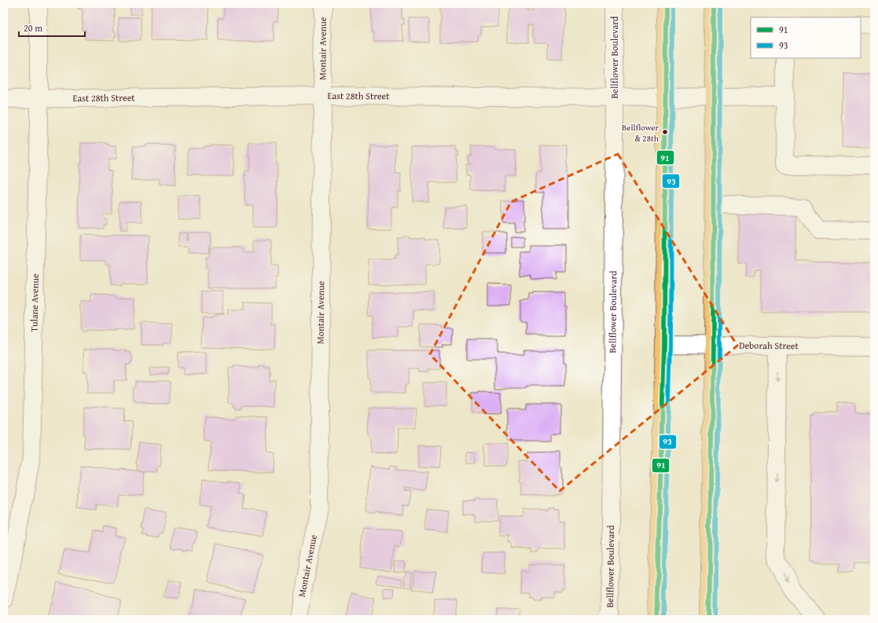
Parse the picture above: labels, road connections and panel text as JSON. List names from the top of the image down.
{
  "streets": {
    "street": [
      "Montair Avenue",
      "Bellflower Boulevard",
      "East 28th Street",
      "Tulane Avenue",
      "Deborah Street"
    ]
  },
  "crossings": [
    ["Montair Avenue", "East 28th Street"],
    ["Bellflower Boulevard", "East 28th Street"],
    ["East 28th Street", "Tulane Avenue"]
  ],
  "places": ["Bellflower & 28th"],
  "lines": ["transit line 91", "transit line 93"],
  "legend": ["91", "93"],
  "scale_bar": "20 m"
}
